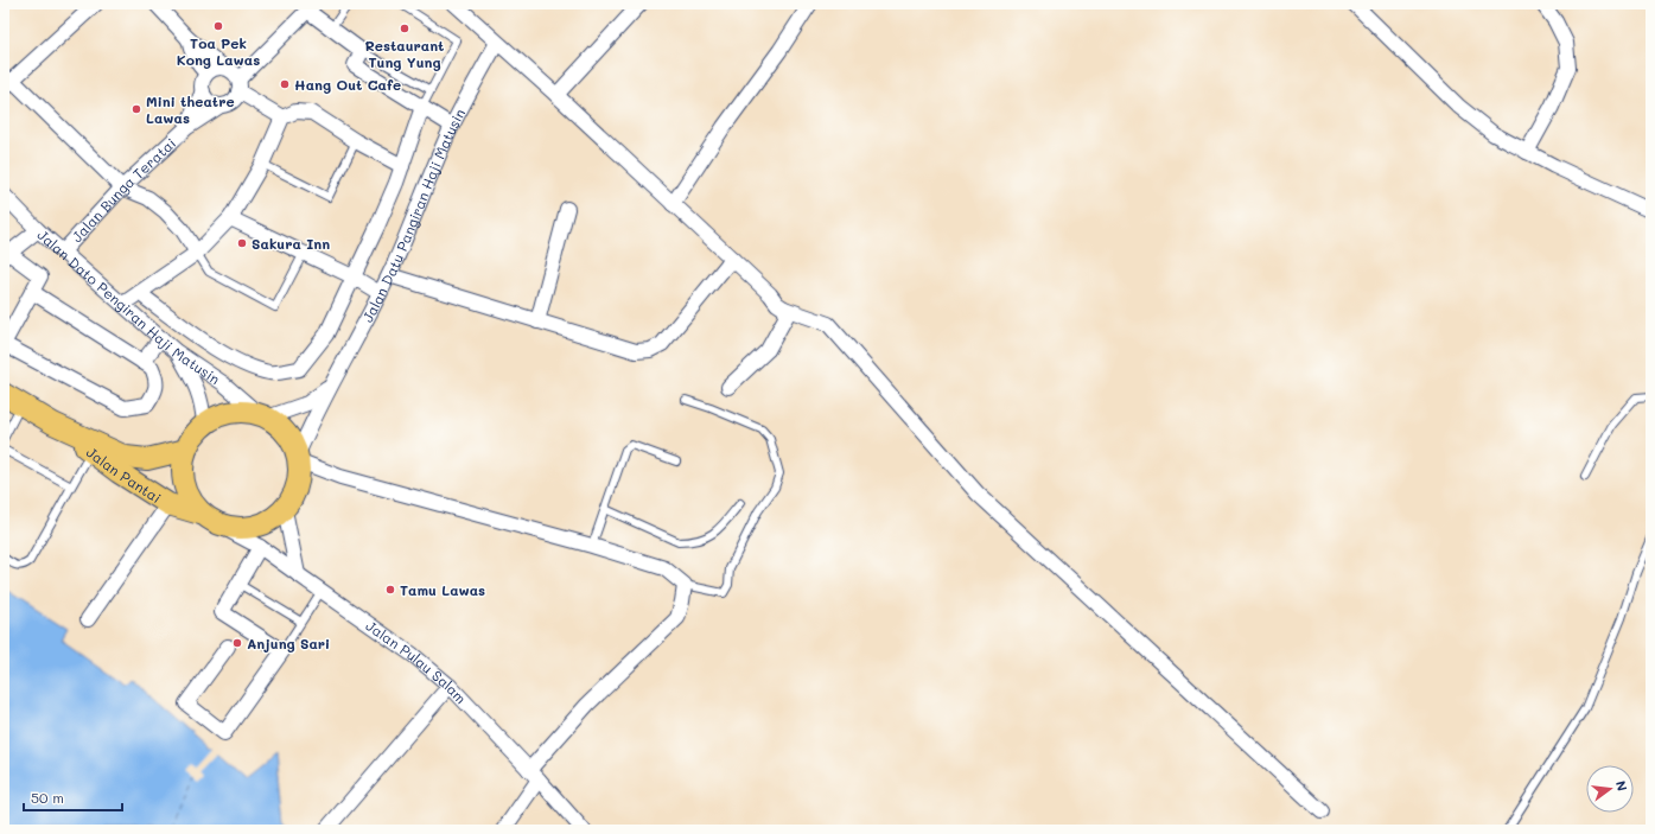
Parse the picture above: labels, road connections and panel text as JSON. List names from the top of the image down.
{
  "streets": {
    "main road": ["Jalan Pantai"],
    "street": [
      "Jalan Bunga Teratai",
      "Jalan Datu Pangiran Haji Matusin",
      "Jalan Dato Pengiran Haji Matusin",
      "Jalan Pulau Salam"
    ]
  },
  "crossings": [
    ["Jalan Bunga Teratai", "Jalan Dato Pengiran Haji Matusin"],
    ["Jalan Datu Pangiran Haji Matusin", "Jalan Dato Pengiran Haji Matusin"],
    ["Jalan Datu Pangiran Haji Matusin", "Jalan Pantai"],
    ["Jalan Datu Pangiran Haji Matusin", "Jalan Pulau Salam"],
    ["Jalan Dato Pengiran Haji Matusin", "Jalan Pantai"],
    ["Jalan Dato Pengiran Haji Matusin", "Jalan Pulau Salam"],
    ["Jalan Pantai", "Jalan Pulau Salam"]
  ],
  "places": [
    "Toa Pek Kong Lawas",
    "Restaurant Tung Yung",
    "Hang Out Cafe",
    "Mini theatre Lawas",
    "Sakura Inn",
    "Tamu Lawas",
    "Anjung Sari"
  ],
  "scale_bar": "50 m",
  "north": "right"
}
